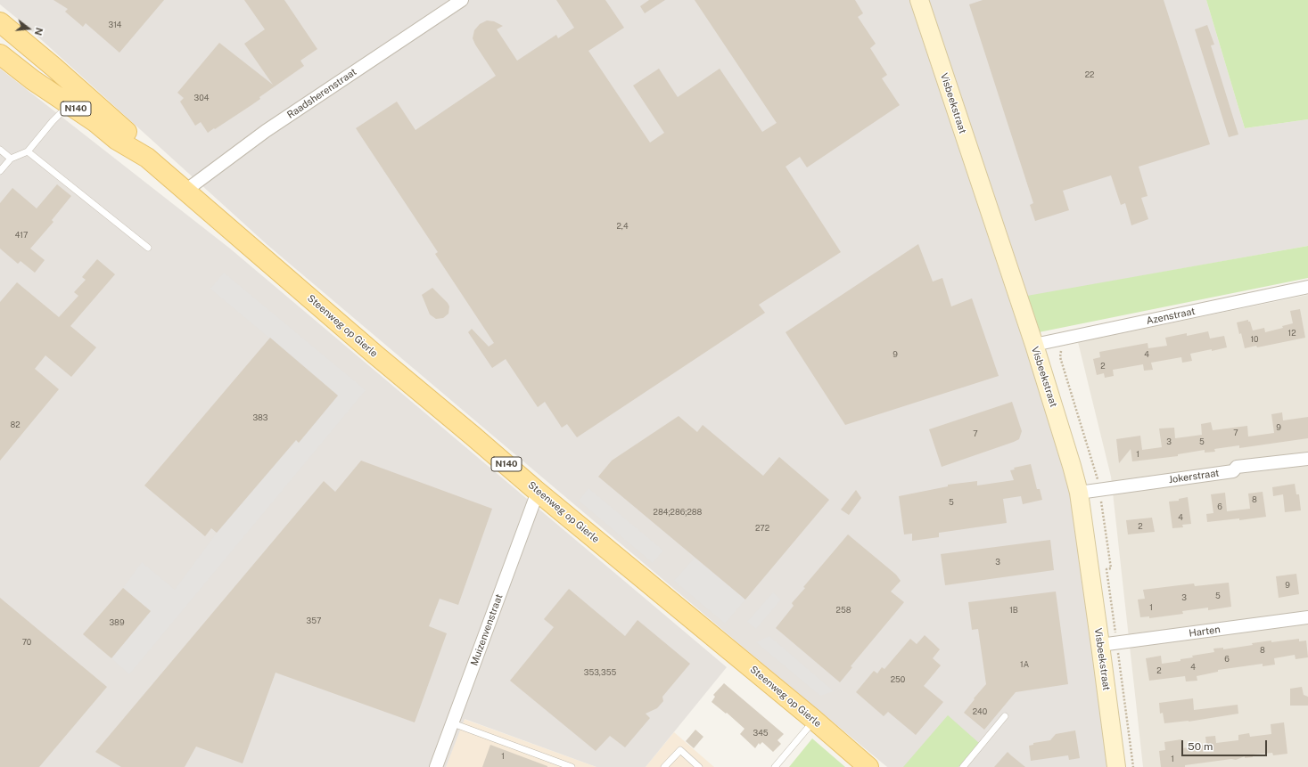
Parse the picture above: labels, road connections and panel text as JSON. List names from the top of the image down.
{
  "streets": {
    "main road": ["N140", "Steenweg op Gierle"],
    "street": [
      "Raadsherenstraat",
      "Visbeekstraat",
      "Azenstraat",
      "Jokerstraat",
      "Muizenvenstraat",
      "Harten"
    ]
  },
  "crossings": [
    ["Raadsherenstraat", "Steenweg op Gierle"],
    ["Visbeekstraat", "Azenstraat"],
    ["Visbeekstraat", "Jokerstraat"],
    ["Visbeekstraat", "Harten"],
    ["Steenweg op Gierle", "Muizenvenstraat"]
  ],
  "house_numbers": [
    "314",
    "22",
    "304",
    "2,4",
    "417",
    "12",
    "10",
    "9",
    "4",
    "2",
    "383",
    "82",
    "9",
    "7",
    "7",
    "3",
    "5",
    "1",
    "8",
    "5",
    "6",
    "284;286;288",
    "4",
    "2",
    "272",
    "3",
    "9",
    "5",
    "3",
    "1",
    "258",
    "1B",
    "357",
    "389",
    "70",
    "8",
    "6",
    "1A",
    "4",
    "2",
    "353,355",
    "250",
    "240",
    "345",
    "1",
    "1"
  ],
  "scale_bar": "50 m",
  "north": "right"
}
